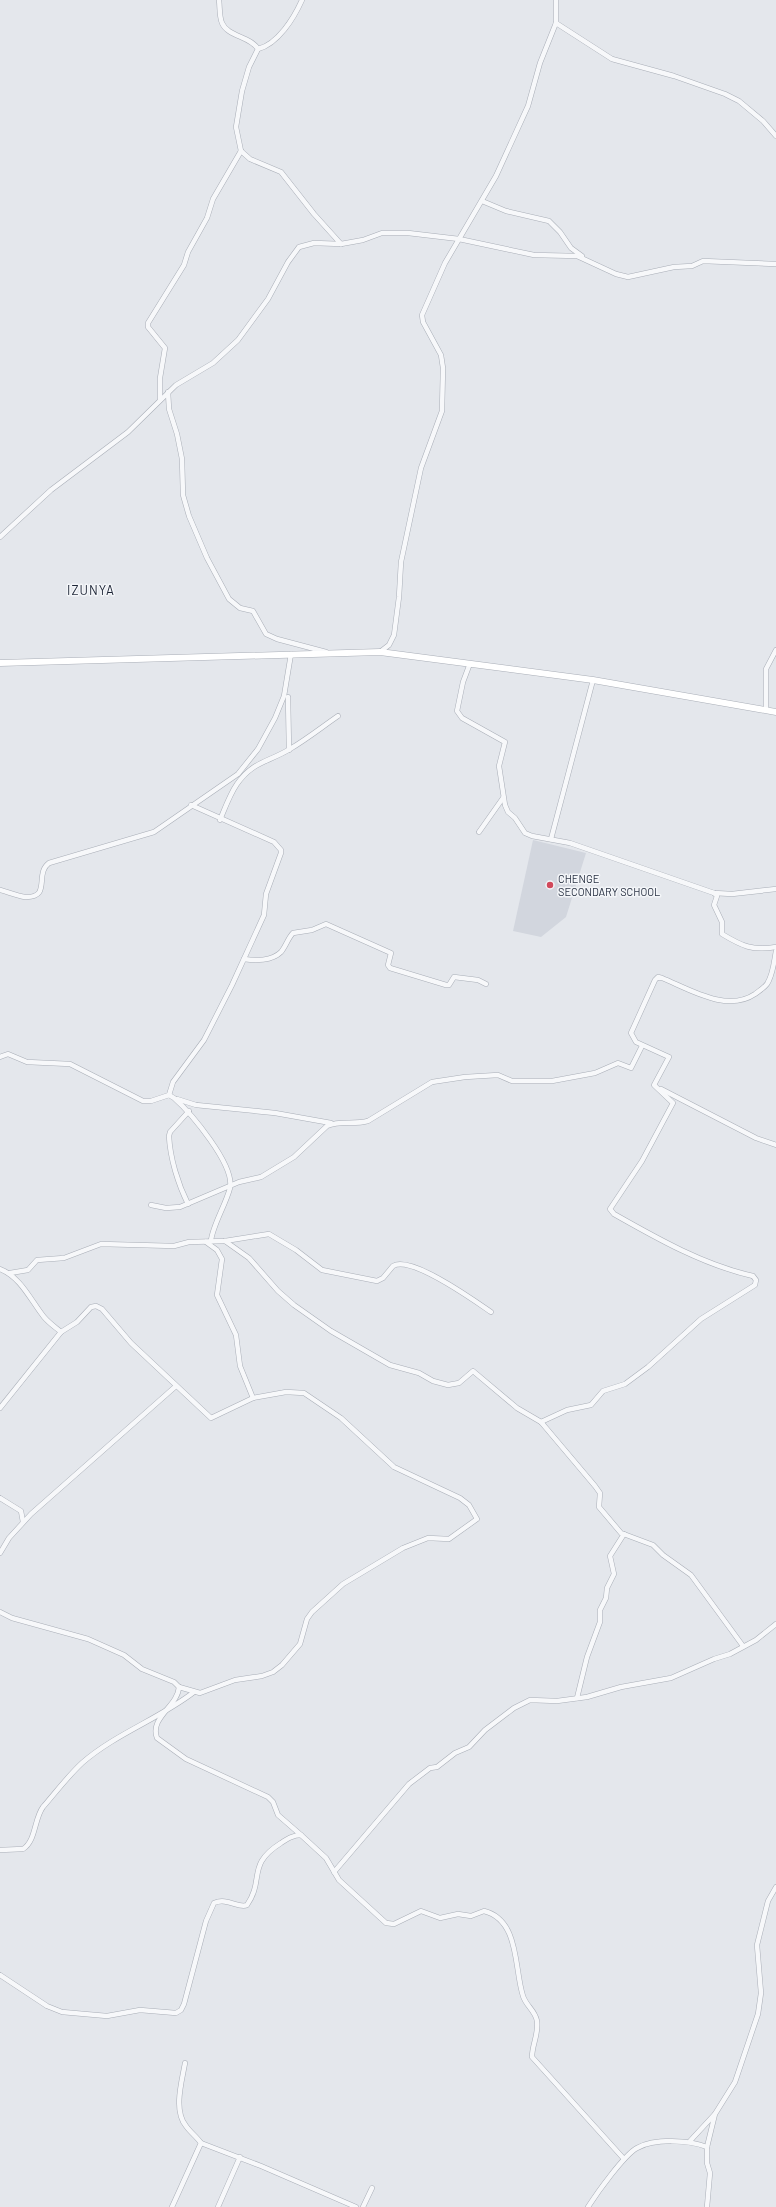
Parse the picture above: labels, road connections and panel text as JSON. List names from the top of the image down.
{
  "districts": ["IZUNYA"],
  "places": ["CHENGE SECONDARY SCHOOL"]
}
